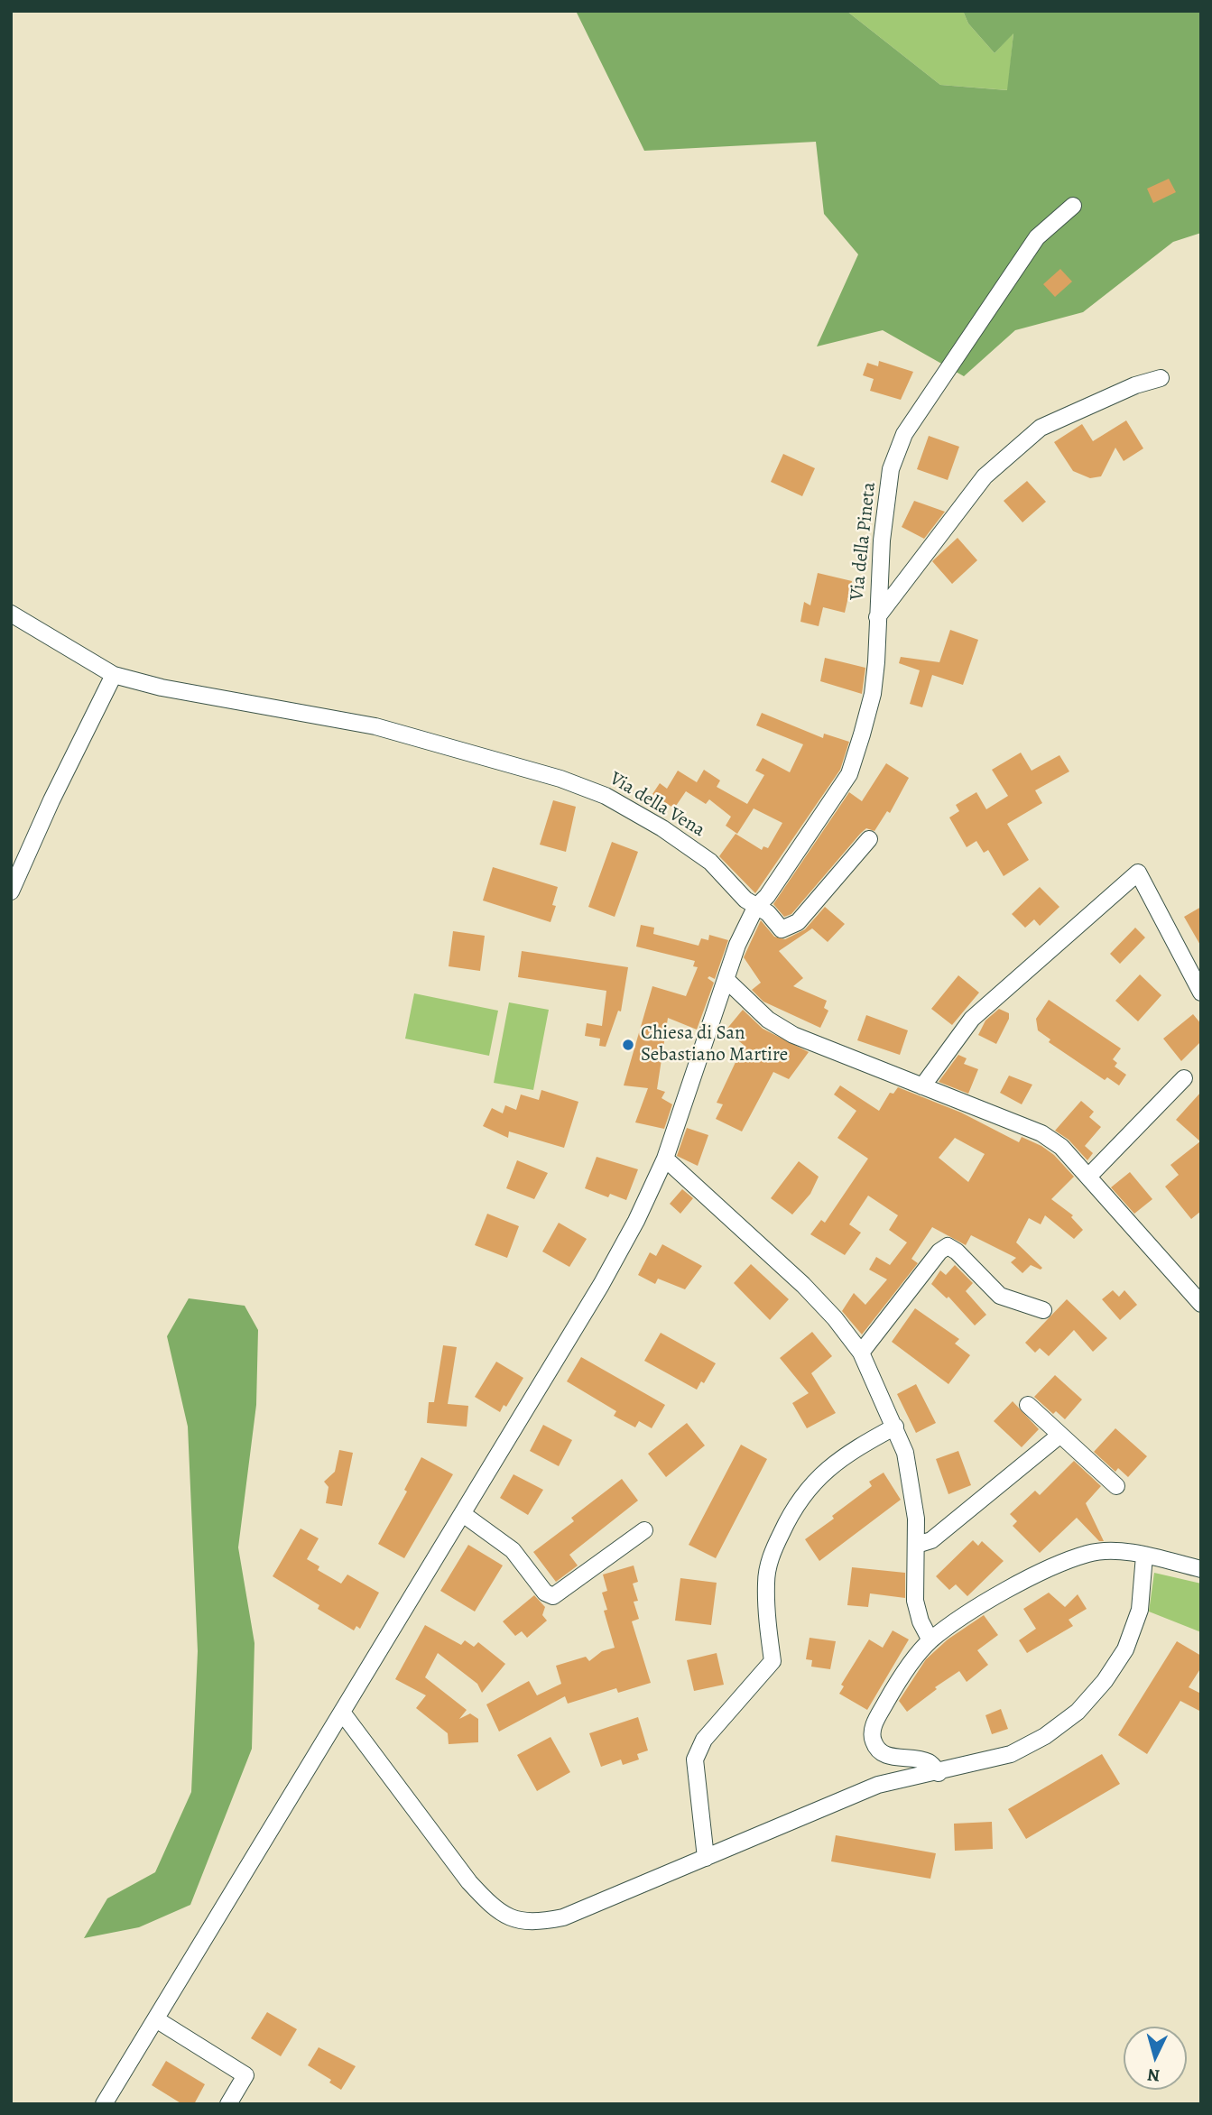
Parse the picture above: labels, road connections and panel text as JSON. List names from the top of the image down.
{
  "streets": {
    "street": ["Via della Pineta", "Via della Vena"]
  },
  "crossings": [
    ["Via della Pineta", "Via della Vena"]
  ],
  "places": ["Chiesa di San Sebastiano Martire"],
  "north": "bottom"
}
